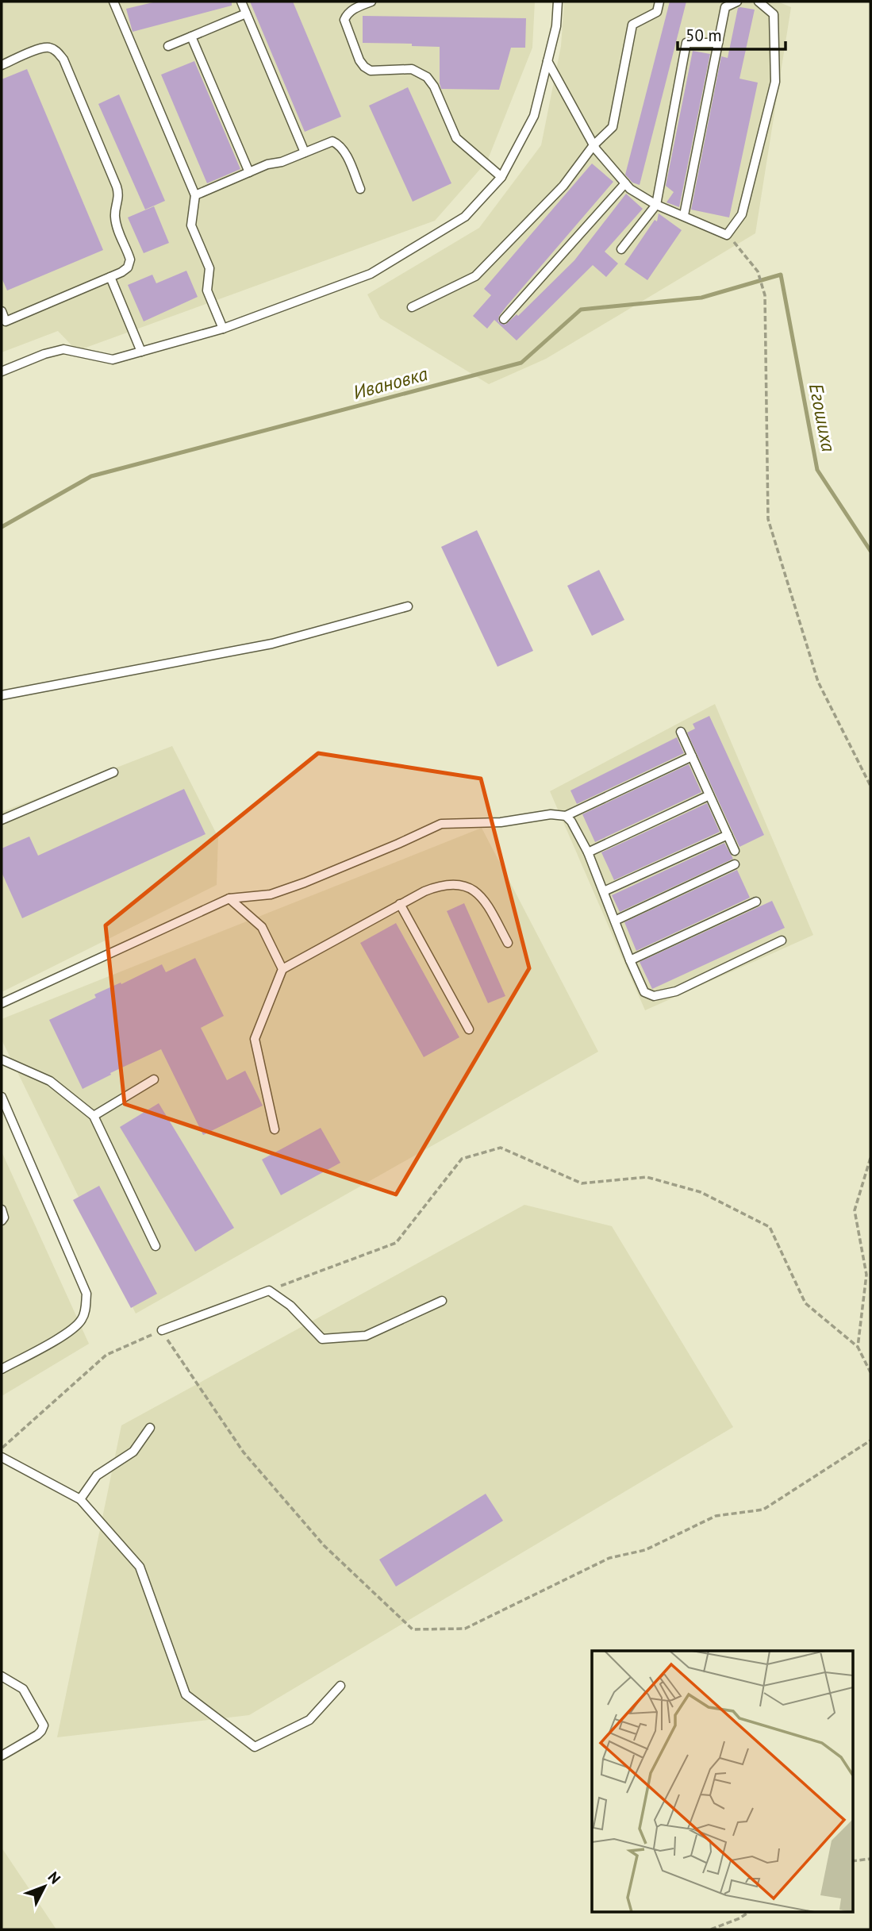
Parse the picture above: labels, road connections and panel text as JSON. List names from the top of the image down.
{
  "water": ["Ивановка", "Егошиха"],
  "scale_bar": "50 m",
  "north": "top right"
}
